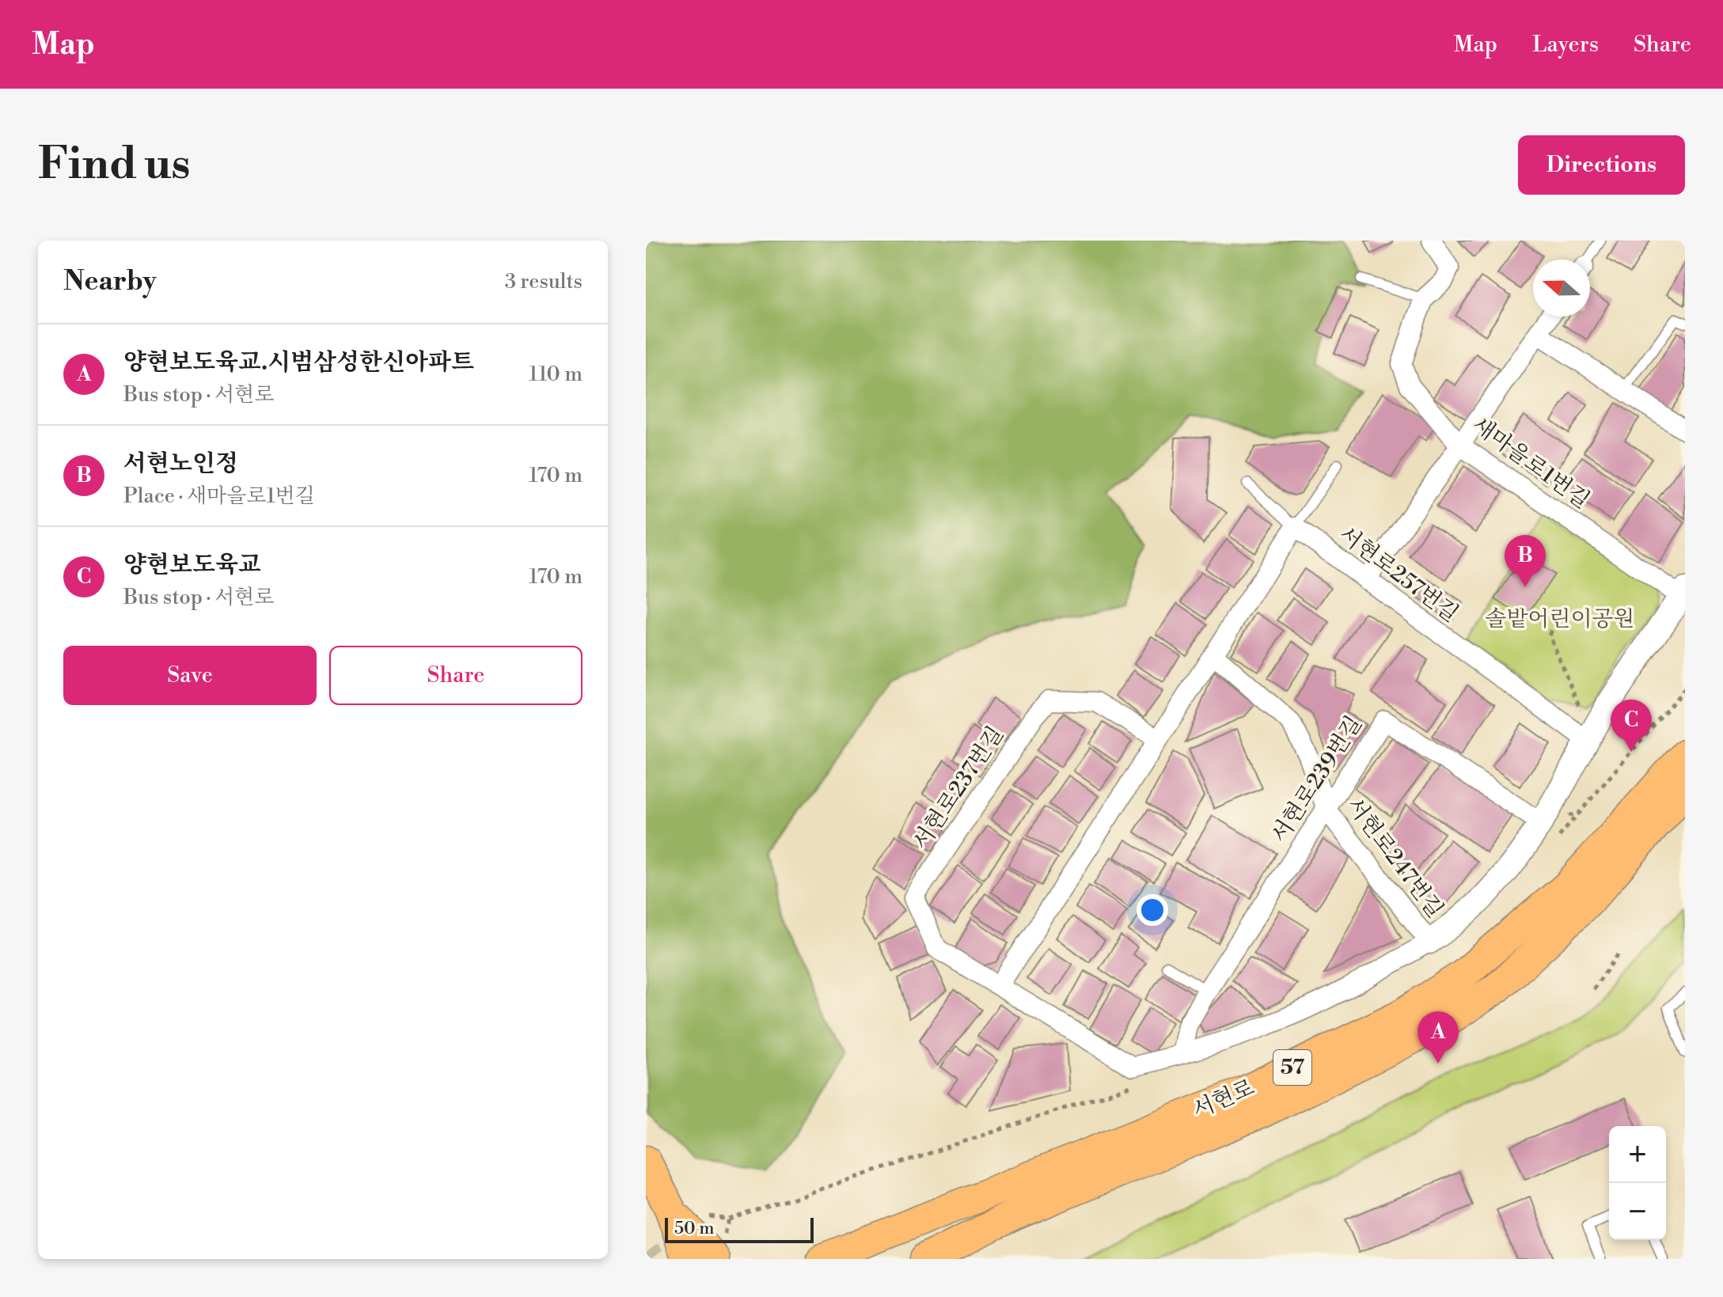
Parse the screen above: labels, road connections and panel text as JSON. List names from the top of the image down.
{
  "streets": {
    "main road": ["57", "서현로"],
    "street": [
      "새마을로1번길",
      "서현로257번길",
      "서현로239번길",
      "서현로237번길",
      "서현로247번길"
    ]
  },
  "crossings": [
    ["서현로239번길", "서현로237번길"],
    ["서현로239번길", "서현로247번길"]
  ],
  "parks": ["솔밭어린이공원"],
  "scale_bar": "50 m",
  "north": "left",
  "page": {
    "header": "Map",
    "nav": ["Map", "Layers", "Share"],
    "buttons": [
      "Directions",
      ["Save", "Share"]
    ],
    "title": "Find us",
    "heading": ["Nearby", "3 results"],
    "list": [
      {
        "mark": "A",
        "name": "양현보도육교.시범삼성한신아파트",
        "note": "Bus stop · 서현로",
        "value": "110 m"
      },
      {
        "mark": "B",
        "name": "서현노인정",
        "note": "Place · 새마을로1번길",
        "value": "170 m"
      },
      {
        "mark": "C",
        "name": "양현보도육교",
        "note": "Bus stop · 서현로",
        "value": "170 m"
      }
    ],
    "pins": ["B", "C", "A"],
    "map_buttons": ["+", "−"],
    "scale": "50 m"
  }
}
